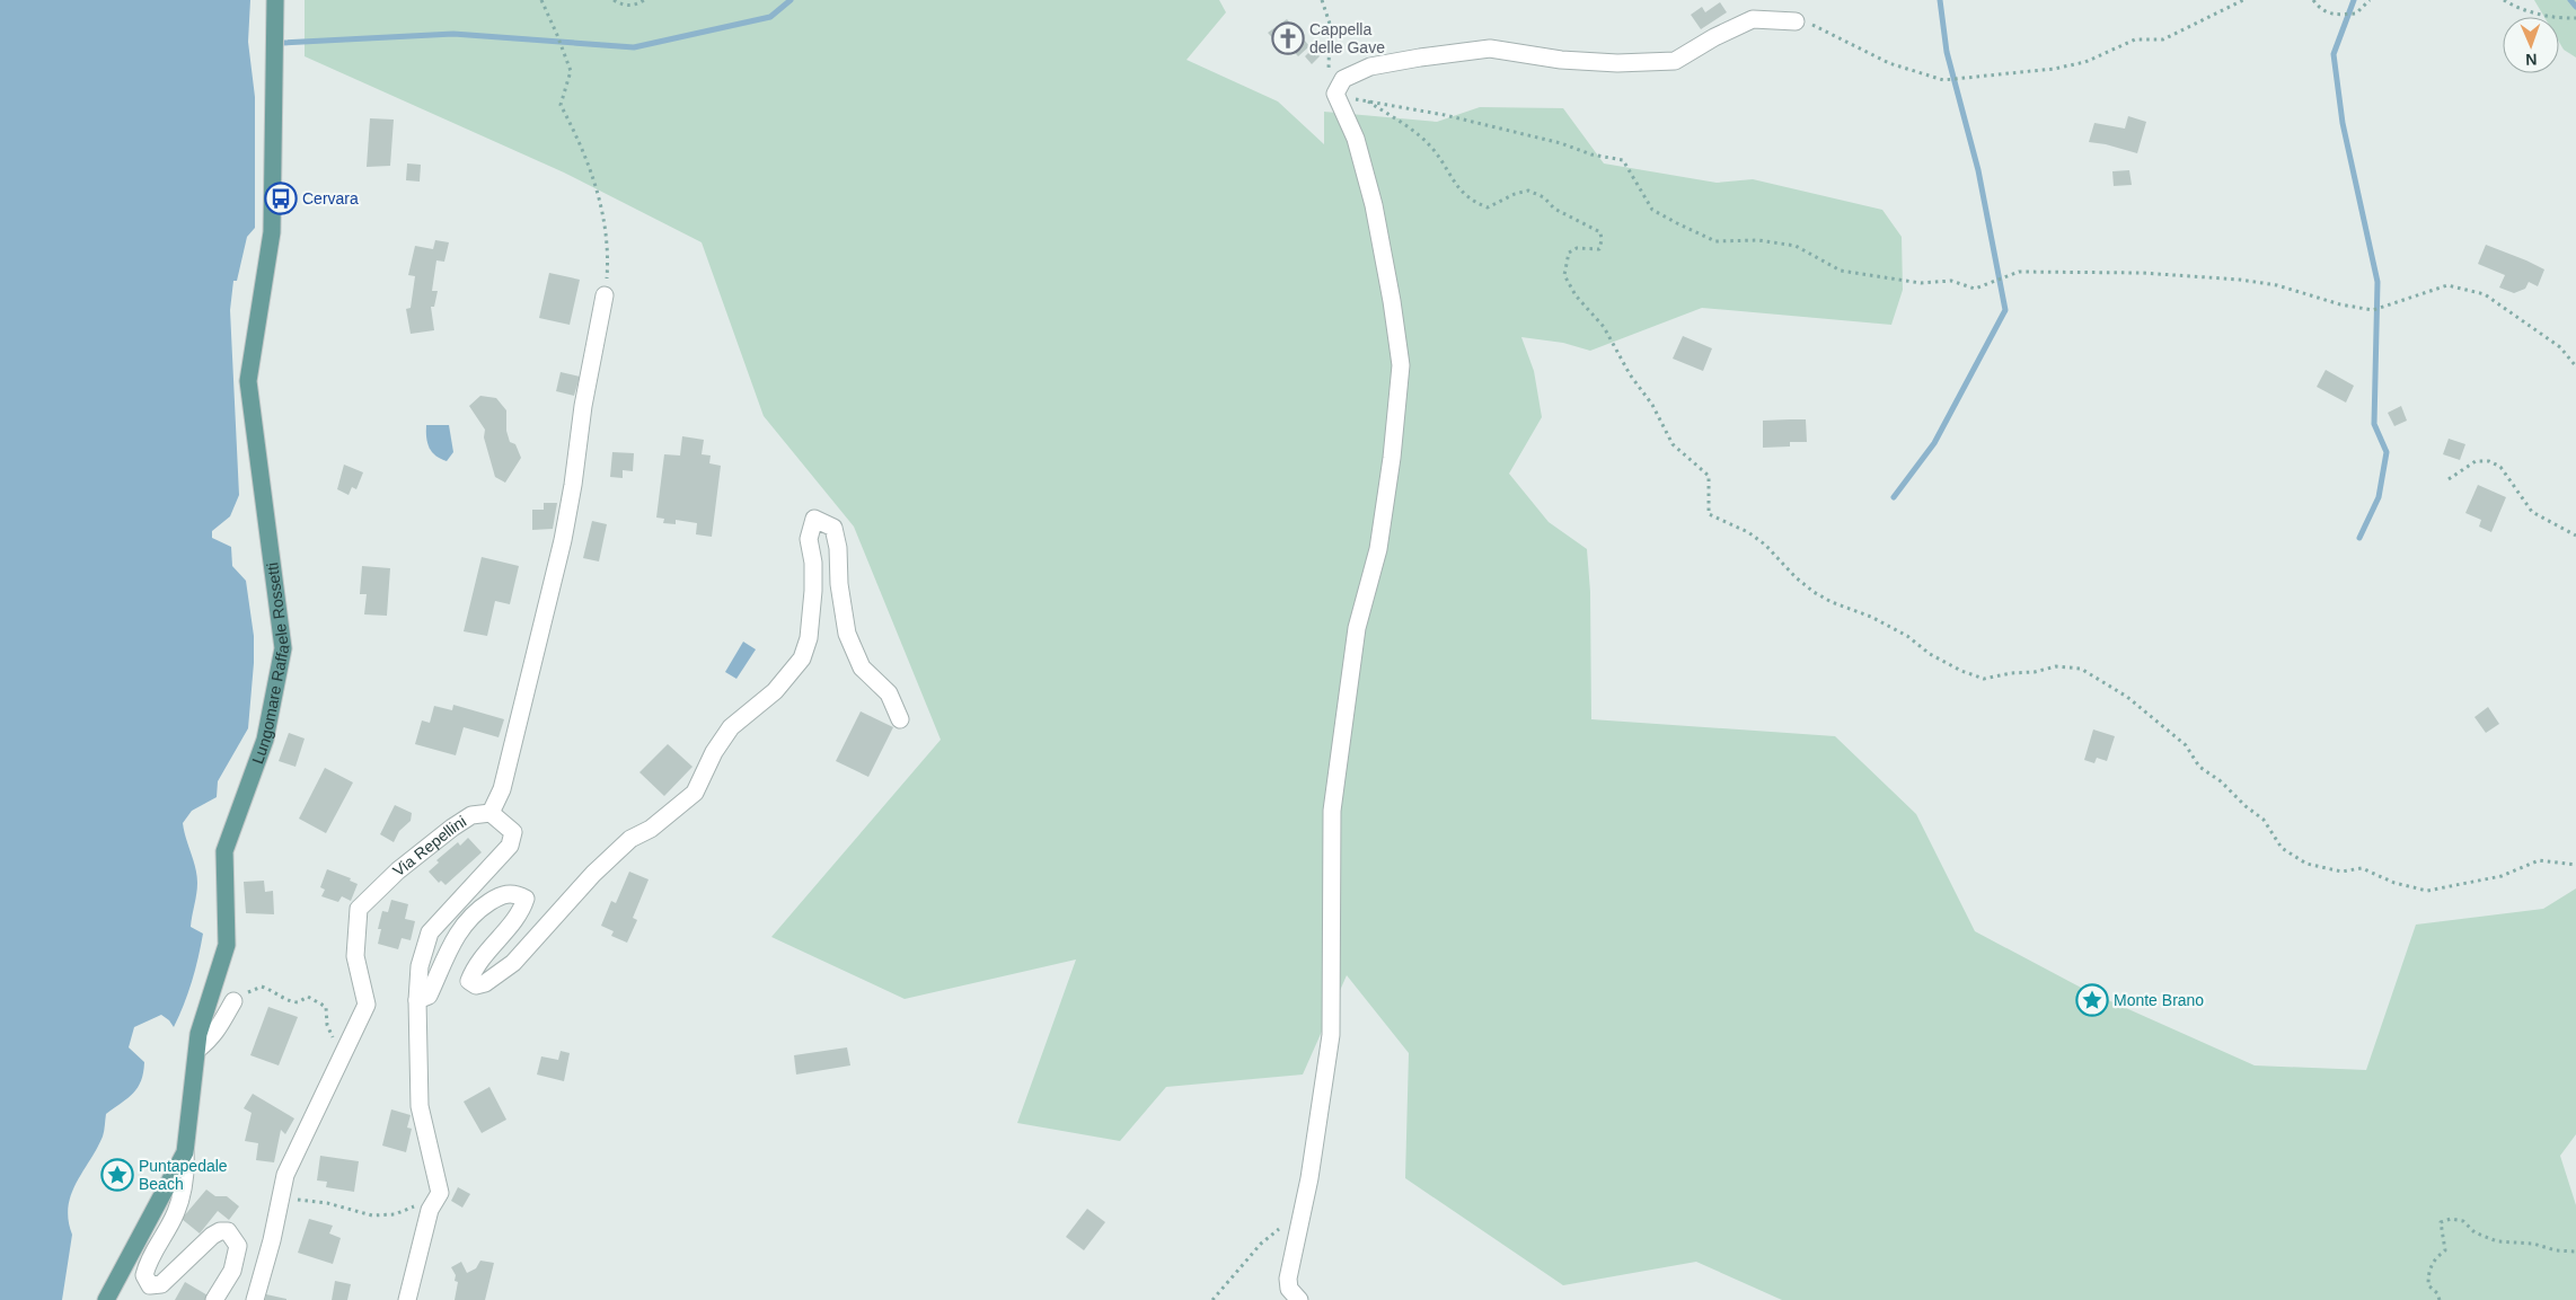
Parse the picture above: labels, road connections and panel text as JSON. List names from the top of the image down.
{
  "streets": {
    "main road": ["Lungomare Raffaele Rossetti"],
    "street": ["Via Repellini"]
  },
  "places": {
    "church": ["Cappella delle Gave"],
    "bus stop": ["Cervara"],
    "place": ["Monte Brano", "Puntapedale Beach"]
  },
  "north": "bottom"
}
